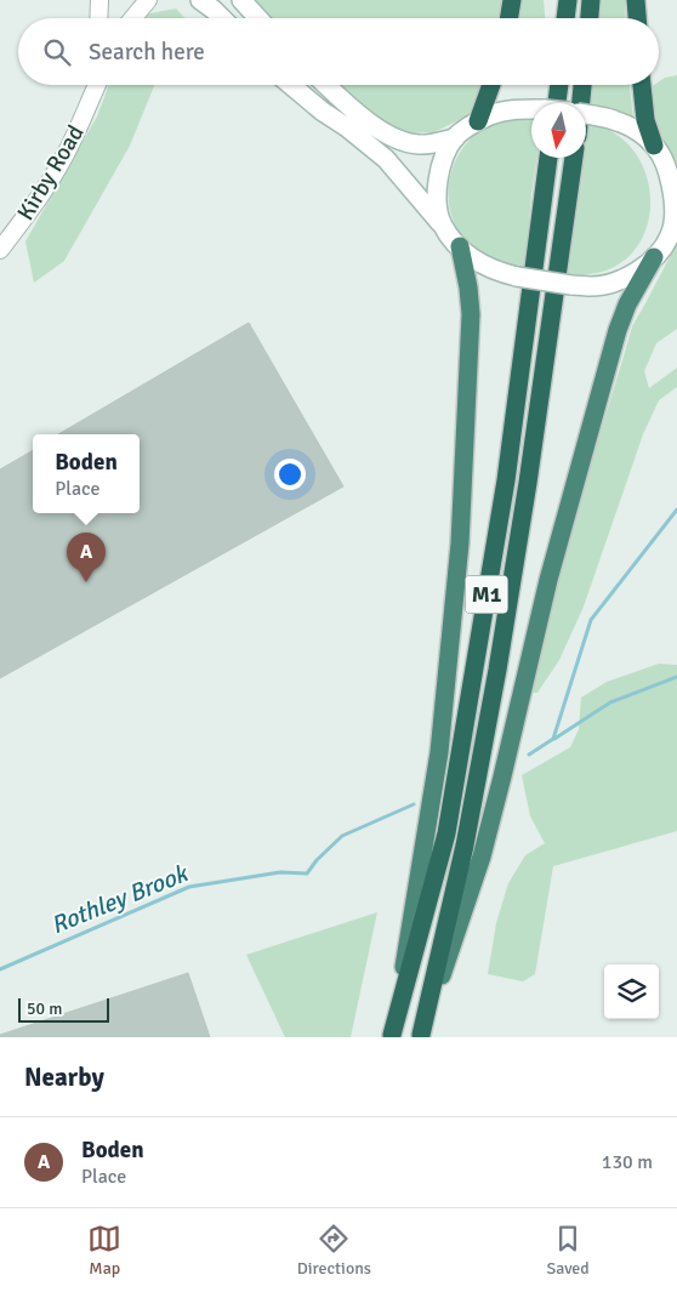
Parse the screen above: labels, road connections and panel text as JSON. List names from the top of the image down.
{
  "streets": {
    "highway": ["M1"],
    "street": ["Kirby Road"]
  },
  "water": ["Rothley Brook"],
  "scale_bar": "50 m",
  "north": "bottom",
  "page": {
    "search": "Search here",
    "popup": ["Boden", "Place"],
    "pins": "A",
    "scale": "50 m",
    "heading": "Nearby",
    "list": [
      {
        "mark": "A",
        "name": "Boden",
        "note": "Place",
        "value": "130 m"
      }
    ],
    "nav": ["Map", "Directions", "Saved"]
  }
}
